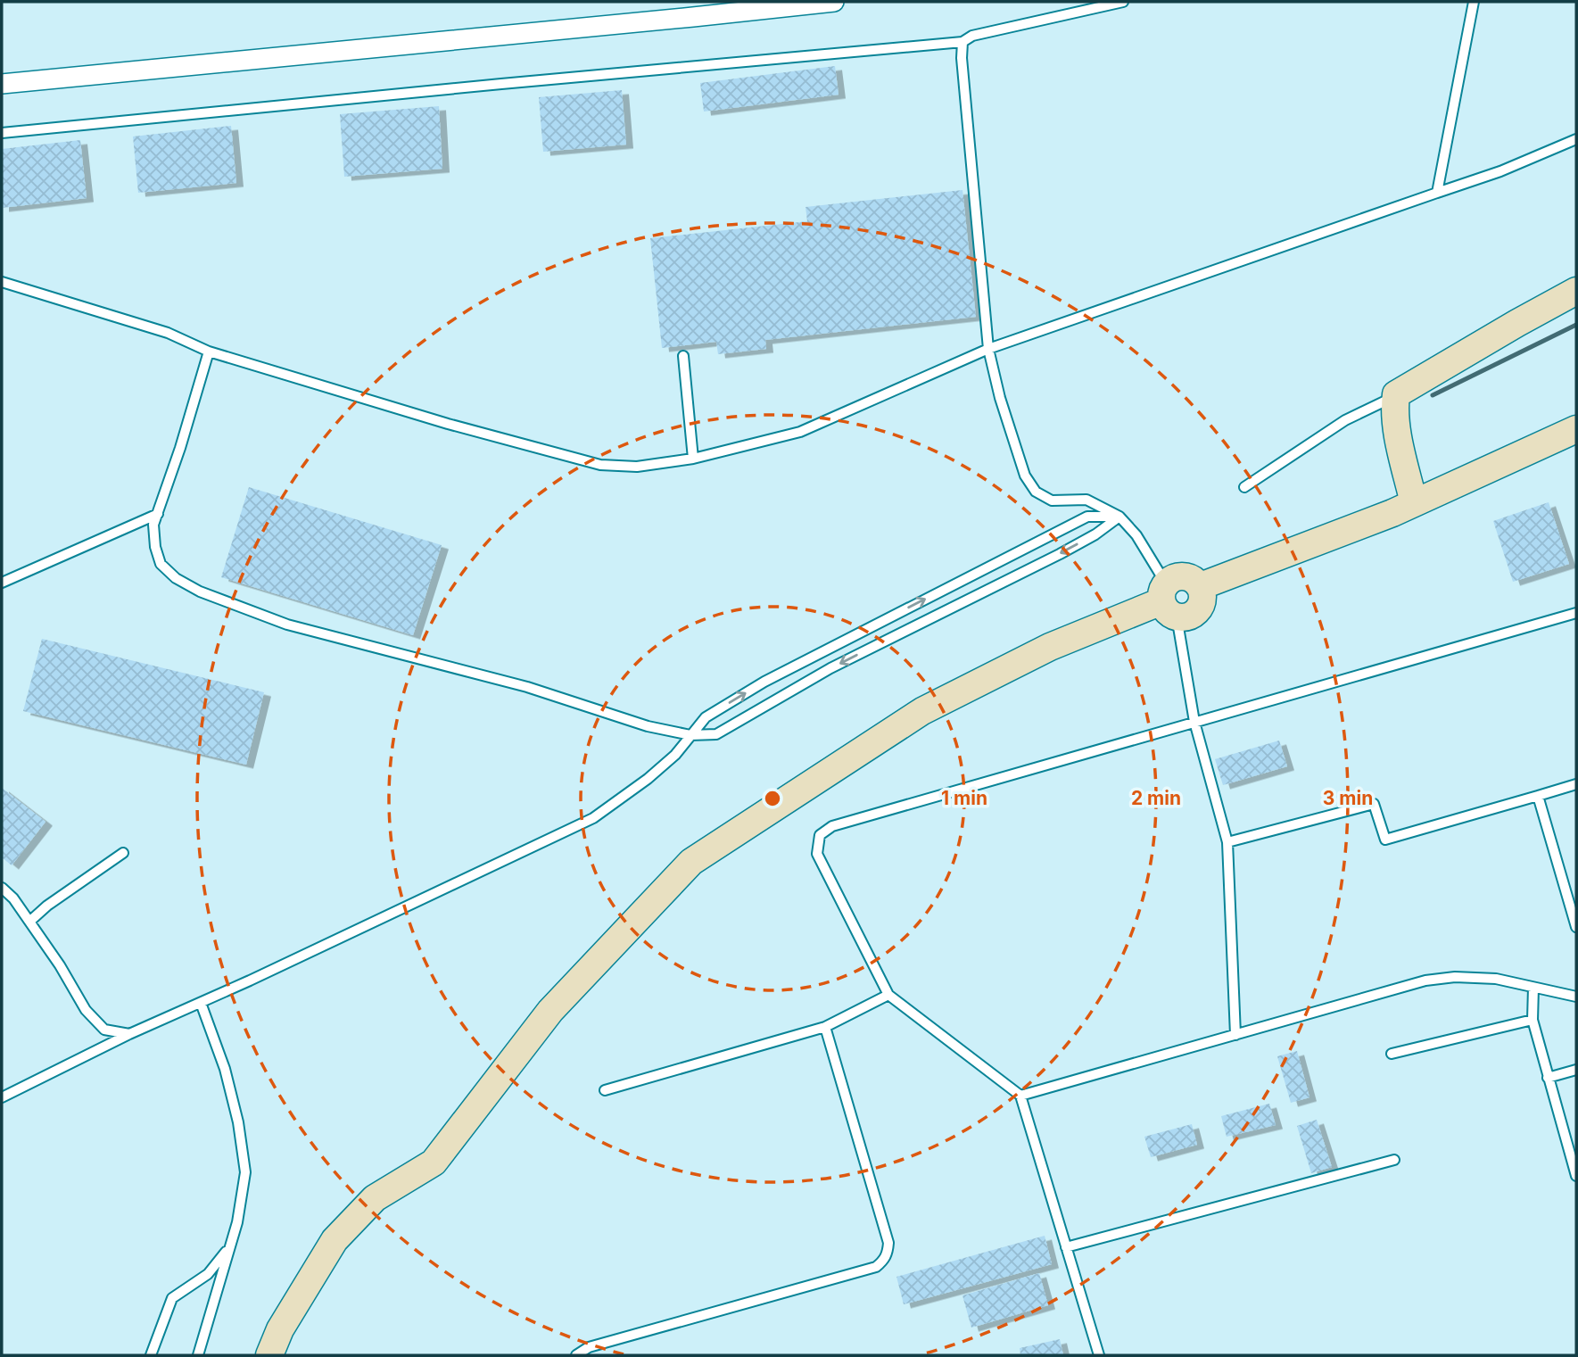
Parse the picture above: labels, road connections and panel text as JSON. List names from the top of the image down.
{
  "rings": ["1 min", "2 min", "3 min"]
}
